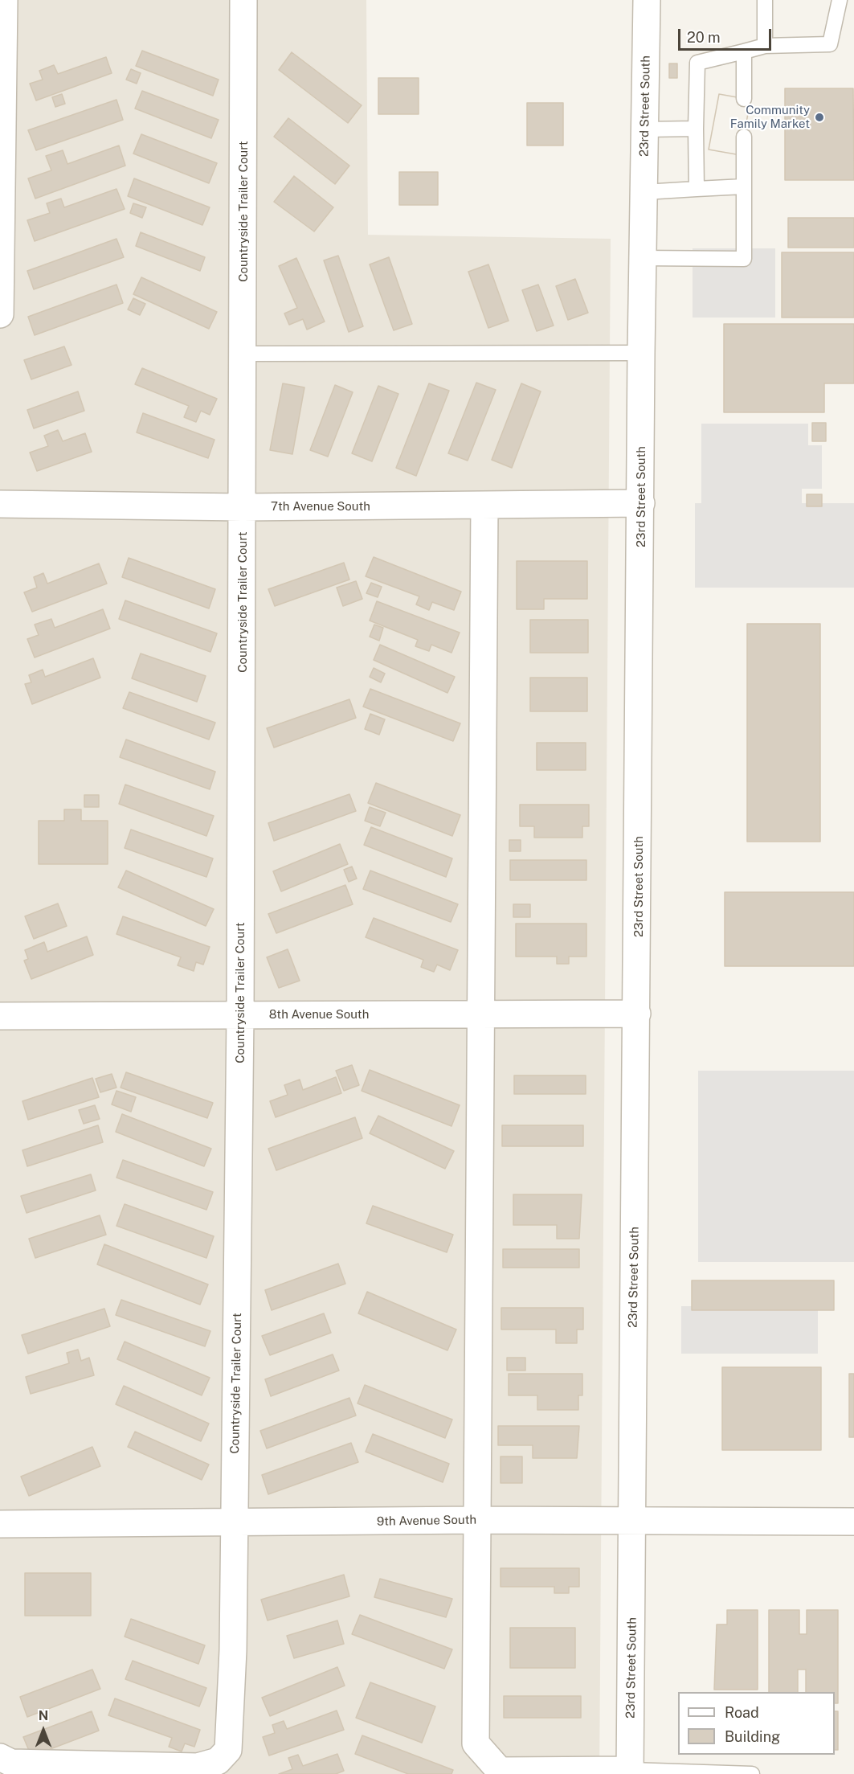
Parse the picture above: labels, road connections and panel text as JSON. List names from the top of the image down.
{
  "streets": {
    "street": [
      "23rd Street South",
      "Countryside Trailer Court",
      "7th Avenue South",
      "8th Avenue South",
      "9th Avenue South"
    ]
  },
  "crossings": [
    ["23rd Street South", "7th Avenue South"],
    ["23rd Street South", "8th Avenue South"],
    ["23rd Street South", "9th Avenue South"],
    ["Countryside Trailer Court", "7th Avenue South"],
    ["Countryside Trailer Court", "8th Avenue South"],
    ["Countryside Trailer Court", "9th Avenue South"]
  ],
  "places": ["Community Family Market"],
  "legend": ["Road", "Building"],
  "scale_bar": "20 m",
  "north": "top"
}
